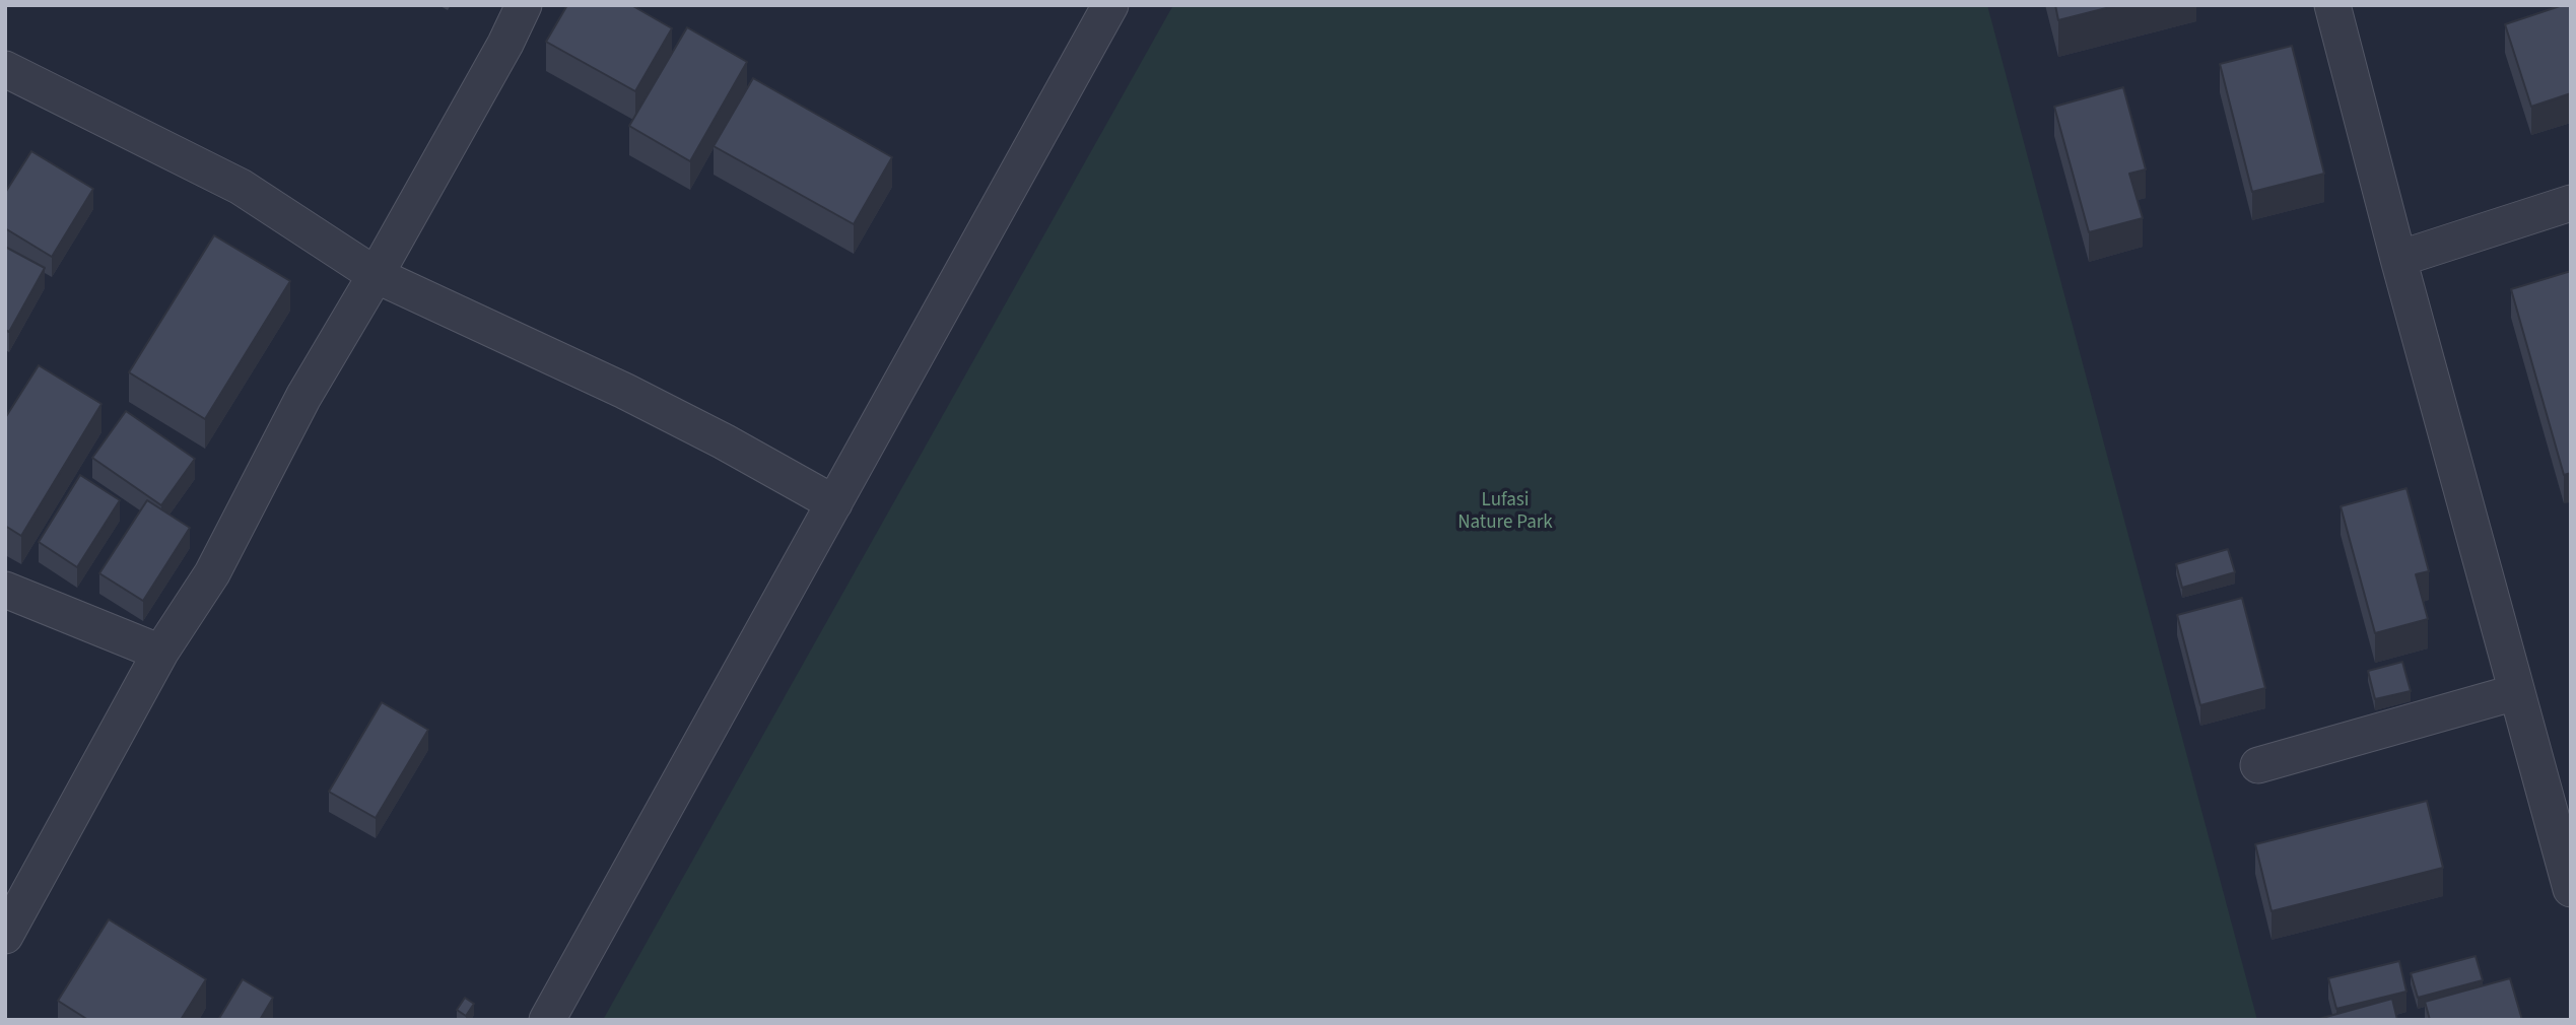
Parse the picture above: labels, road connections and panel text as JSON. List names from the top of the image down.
{
  "parks": ["Lufasi Nature Park"]
}
